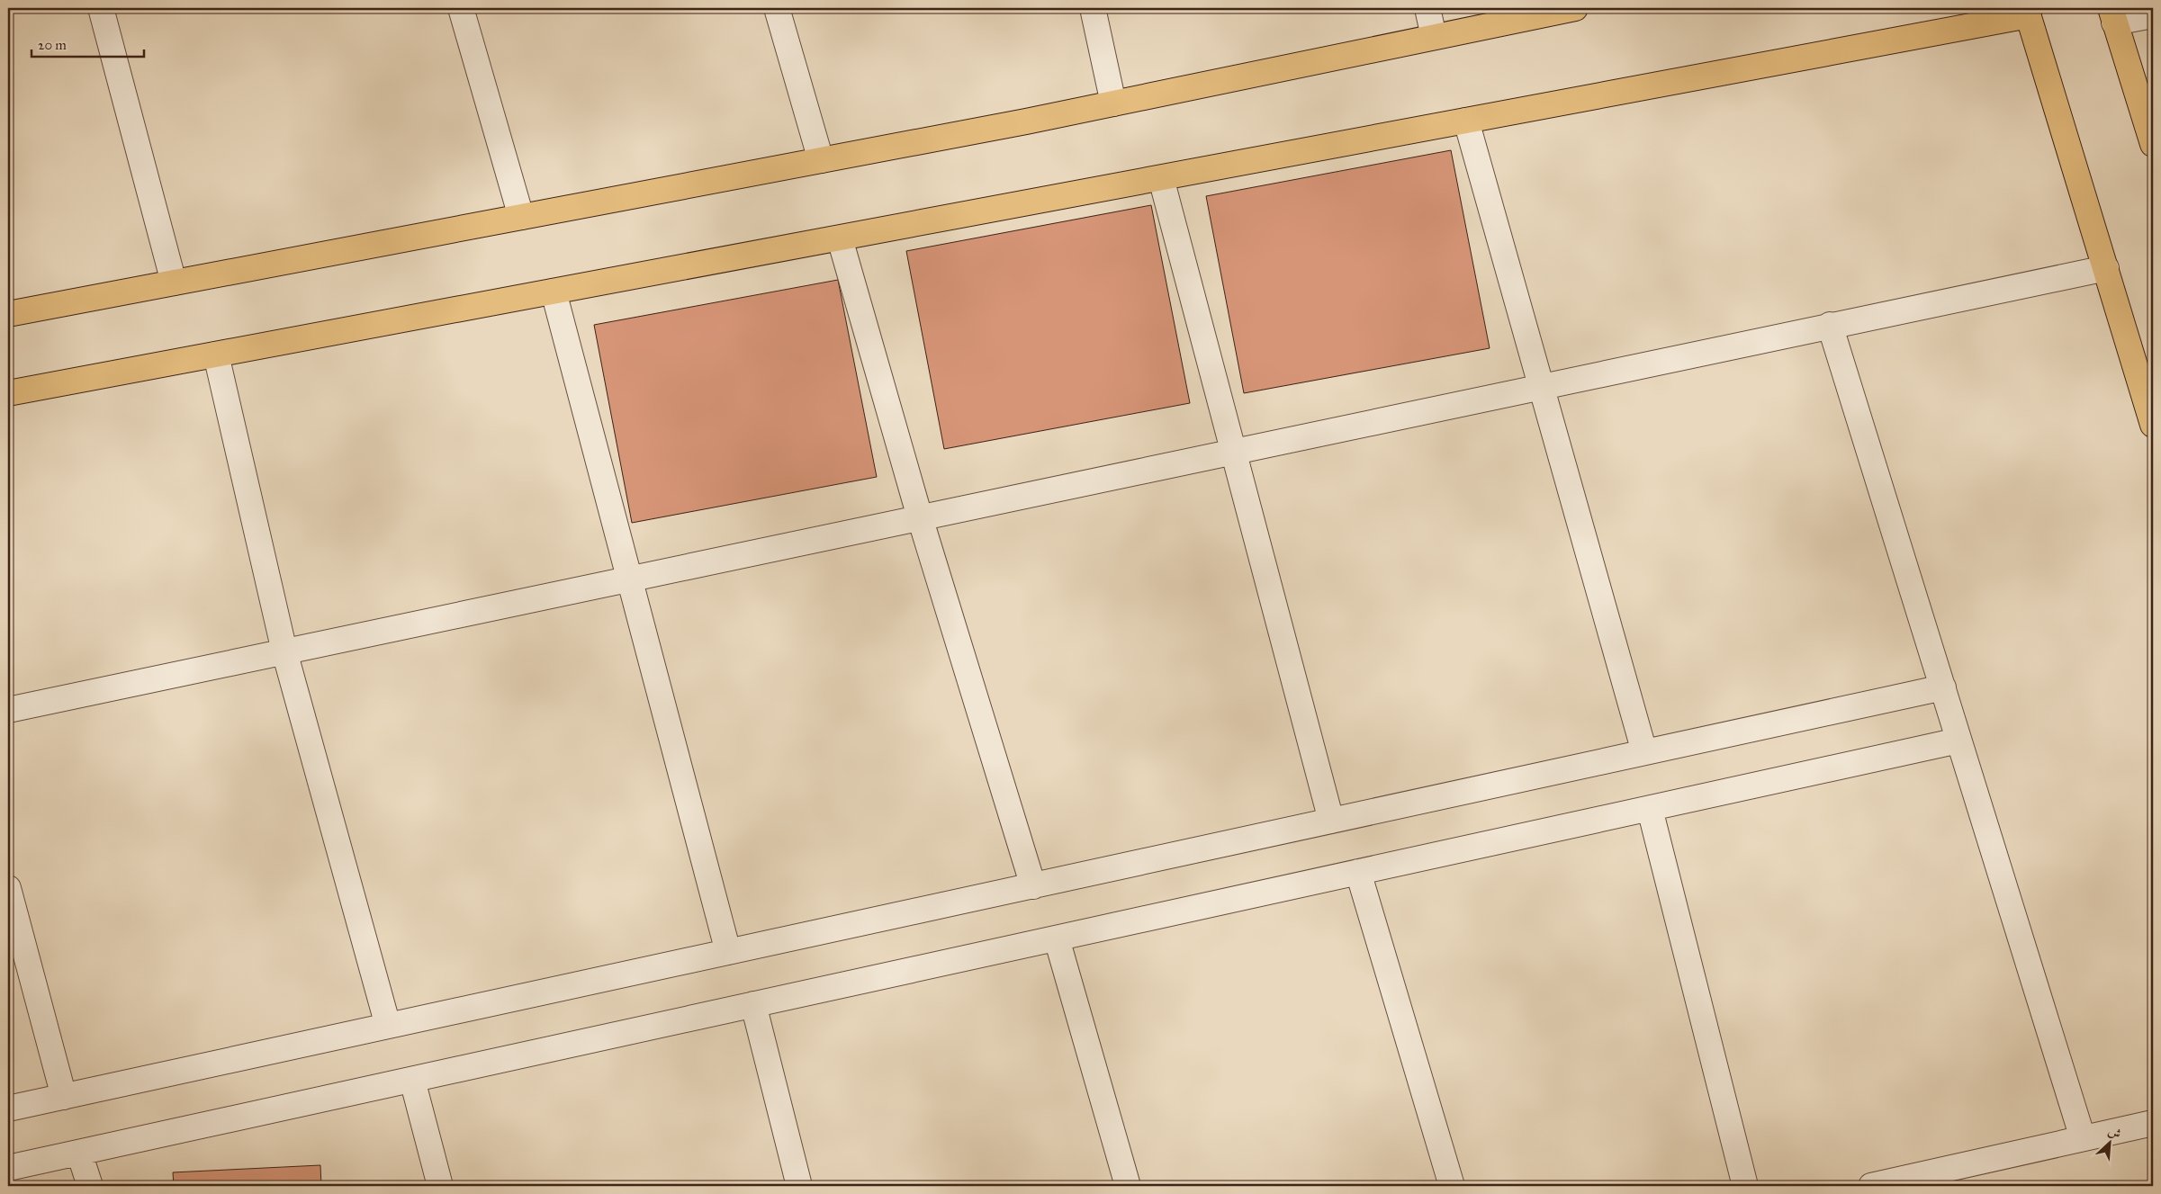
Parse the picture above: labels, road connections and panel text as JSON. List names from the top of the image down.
{
  "scale_bar": "20 m",
  "north": "top right"
}
